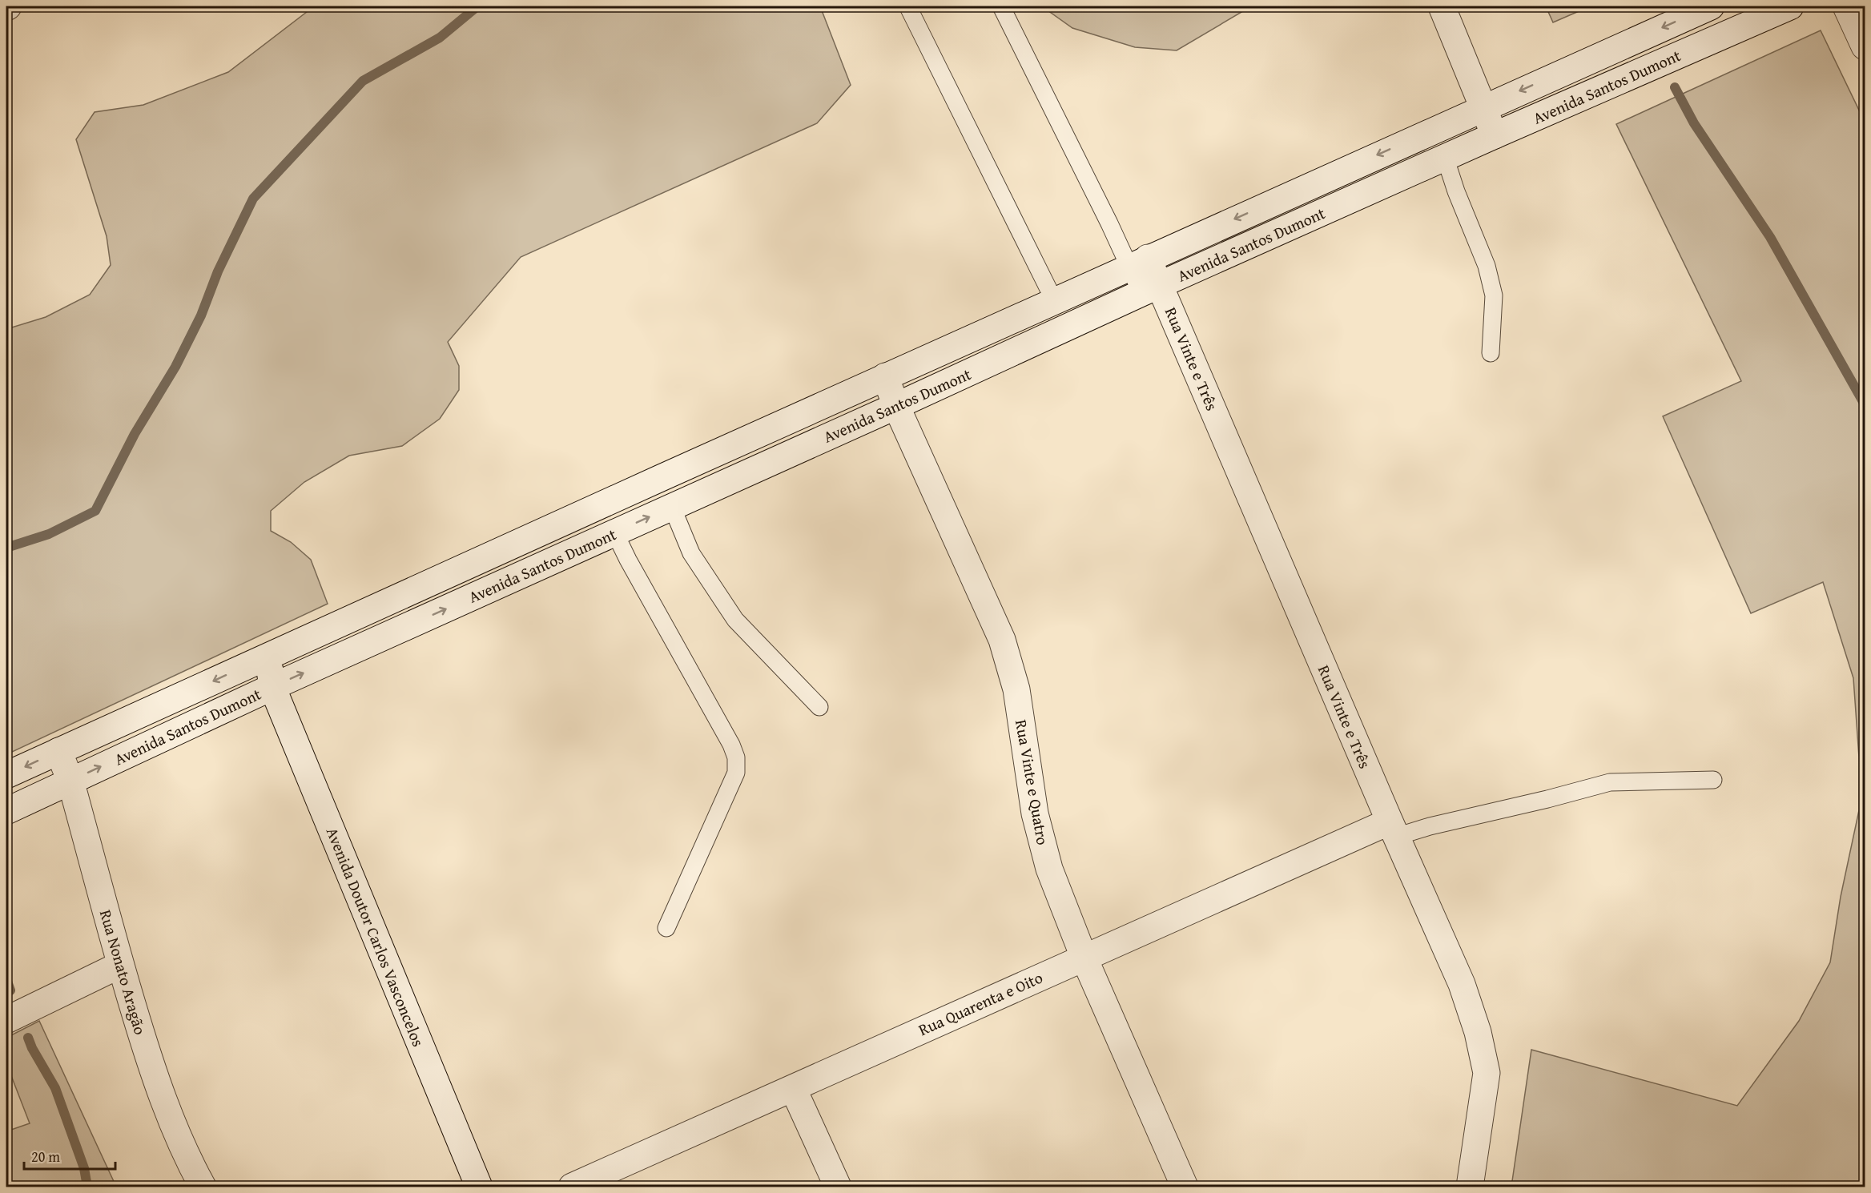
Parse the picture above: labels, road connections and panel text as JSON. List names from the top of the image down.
{
  "streets": {
    "main road": [
      "Avenida Santos Dumont",
      "Rua Vinte e Três",
      "Rua Vinte e Quatro",
      "Avenida Doutor Carlos Vasconcelos",
      "Rua Nonato Aragão",
      "Rua Quarenta e Oito"
    ]
  },
  "crossings": [
    ["Avenida Santos Dumont", "Rua Vinte e Três"],
    ["Avenida Santos Dumont", "Rua Vinte e Quatro"],
    ["Avenida Santos Dumont", "Avenida Doutor Carlos Vasconcelos"],
    ["Avenida Santos Dumont", "Rua Nonato Aragão"],
    ["Rua Vinte e Três", "Rua Quarenta e Oito"],
    ["Rua Vinte e Quatro", "Rua Quarenta e Oito"]
  ],
  "scale_bar": "20 m"
}
